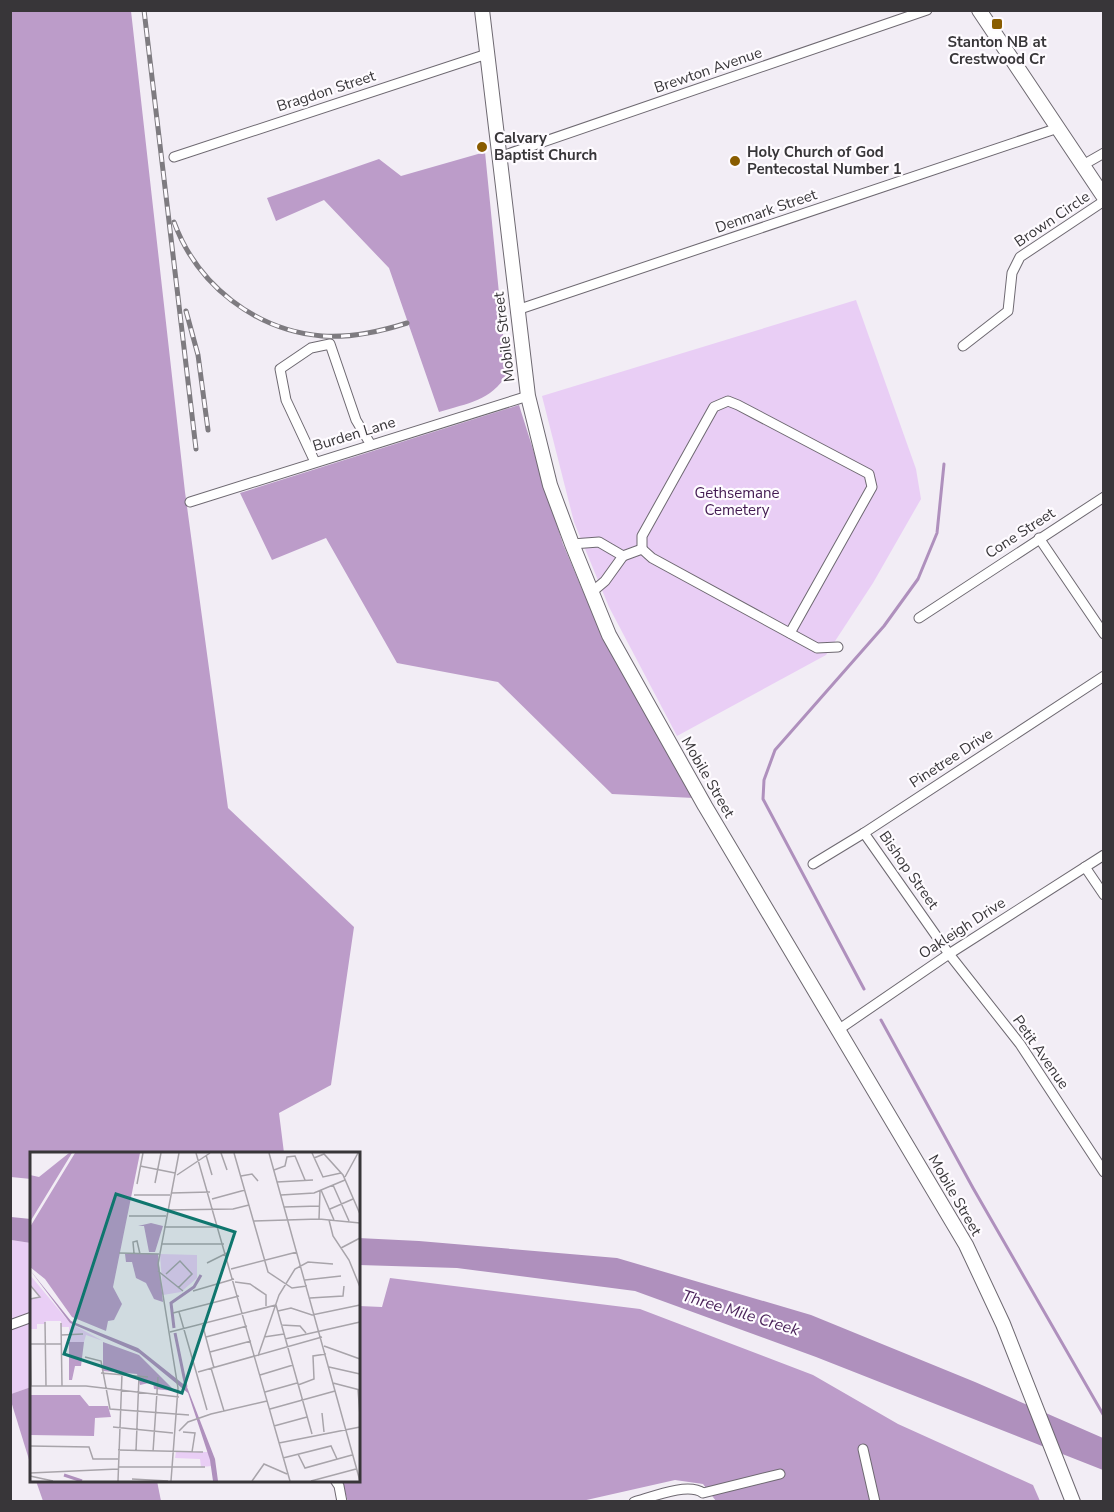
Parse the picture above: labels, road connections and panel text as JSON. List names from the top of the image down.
{
  "streets": {
    "street": [
      "Brewton Avenue",
      "Bragdon Street",
      "Denmark Street",
      "Brown Circle",
      "Mobile Street",
      "Burden Lane",
      "Cone Street",
      "Pinetree Drive",
      "Bishop Street",
      "Oakleigh Drive",
      "Petit Avenue"
    ]
  },
  "crossings": [
    ["Brewton Avenue", "Mobile Street"],
    ["Bragdon Street", "Mobile Street"],
    ["Denmark Street", "Mobile Street"],
    ["Mobile Street", "Burden Lane"],
    ["Mobile Street", "Oakleigh Drive"],
    ["Pinetree Drive", "Bishop Street"],
    ["Bishop Street", "Oakleigh Drive"],
    ["Bishop Street", "Petit Avenue"],
    ["Oakleigh Drive", "Petit Avenue"]
  ],
  "water": ["Three Mile Creek"],
  "parks": ["Gethsemane Cemetery"],
  "places": {
    "transit": ["Stanton NB at Crestwood Cr"],
    "other": ["Calvary Baptist Church", "Holy Church of God Pentecostal Number 1"]
  }
}
